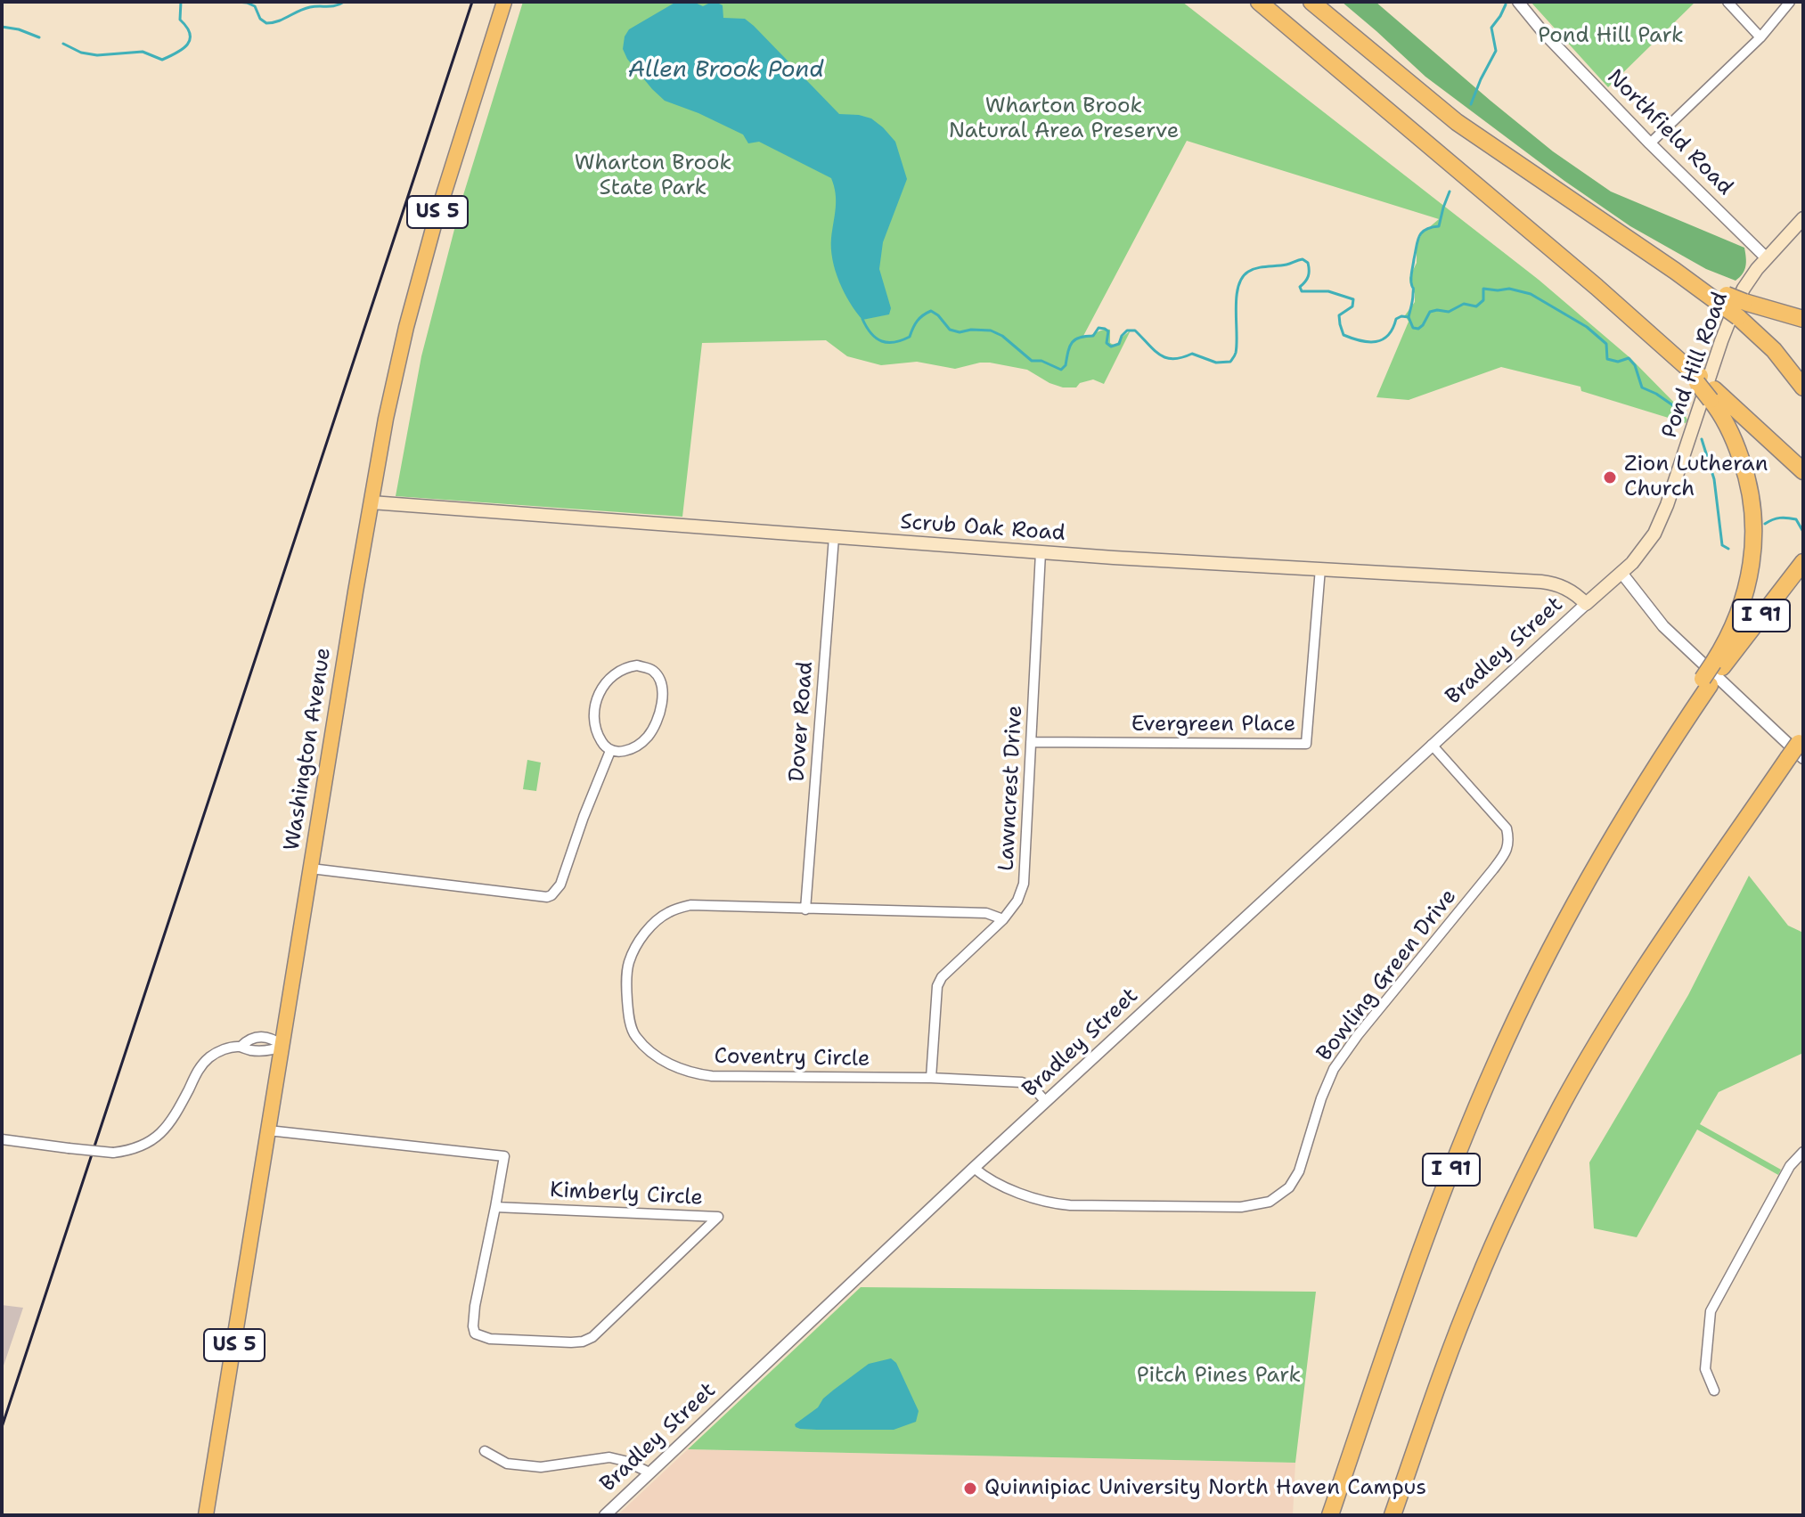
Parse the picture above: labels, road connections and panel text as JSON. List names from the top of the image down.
{
  "streets": {
    "highway": ["I 91"],
    "main road": [
      "US 5",
      "Pond Hill Road",
      "Scrub Oak Road",
      "Washington Avenue"
    ],
    "street": [
      "Northfield Road",
      "Bradley Street",
      "Dover Road",
      "Evergreen Place",
      "Lawncrest Drive",
      "Bowling Green Drive",
      "Coventry Circle",
      "Kimberly Circle"
    ]
  },
  "crossings": [
    ["Northfield Road", "Pond Hill Road"],
    ["Pond Hill Road", "Scrub Oak Road"],
    ["Pond Hill Road", "Bradley Street"],
    ["Scrub Oak Road", "Bradley Street"],
    ["Scrub Oak Road", "Dover Road"],
    ["Scrub Oak Road", "Evergreen Place"],
    ["Scrub Oak Road", "Washington Avenue"],
    ["Scrub Oak Road", "Lawncrest Drive"],
    ["Bradley Street", "Bowling Green Drive"],
    ["Bradley Street", "Coventry Circle"],
    ["Dover Road", "Coventry Circle"],
    ["Evergreen Place", "Lawncrest Drive"],
    ["Washington Avenue", "Kimberly Circle"],
    ["Lawncrest Drive", "Coventry Circle"]
  ],
  "water": ["Allen Brook Pond"],
  "parks": [
    "Pond Hill Park",
    "Wharton Brook Natural Area Preserve",
    "Wharton Brook State Park",
    "Pitch Pines Park"
  ],
  "places": ["Zion Lutheran Church", "Quinnipiac University North Haven Campus"]
}
